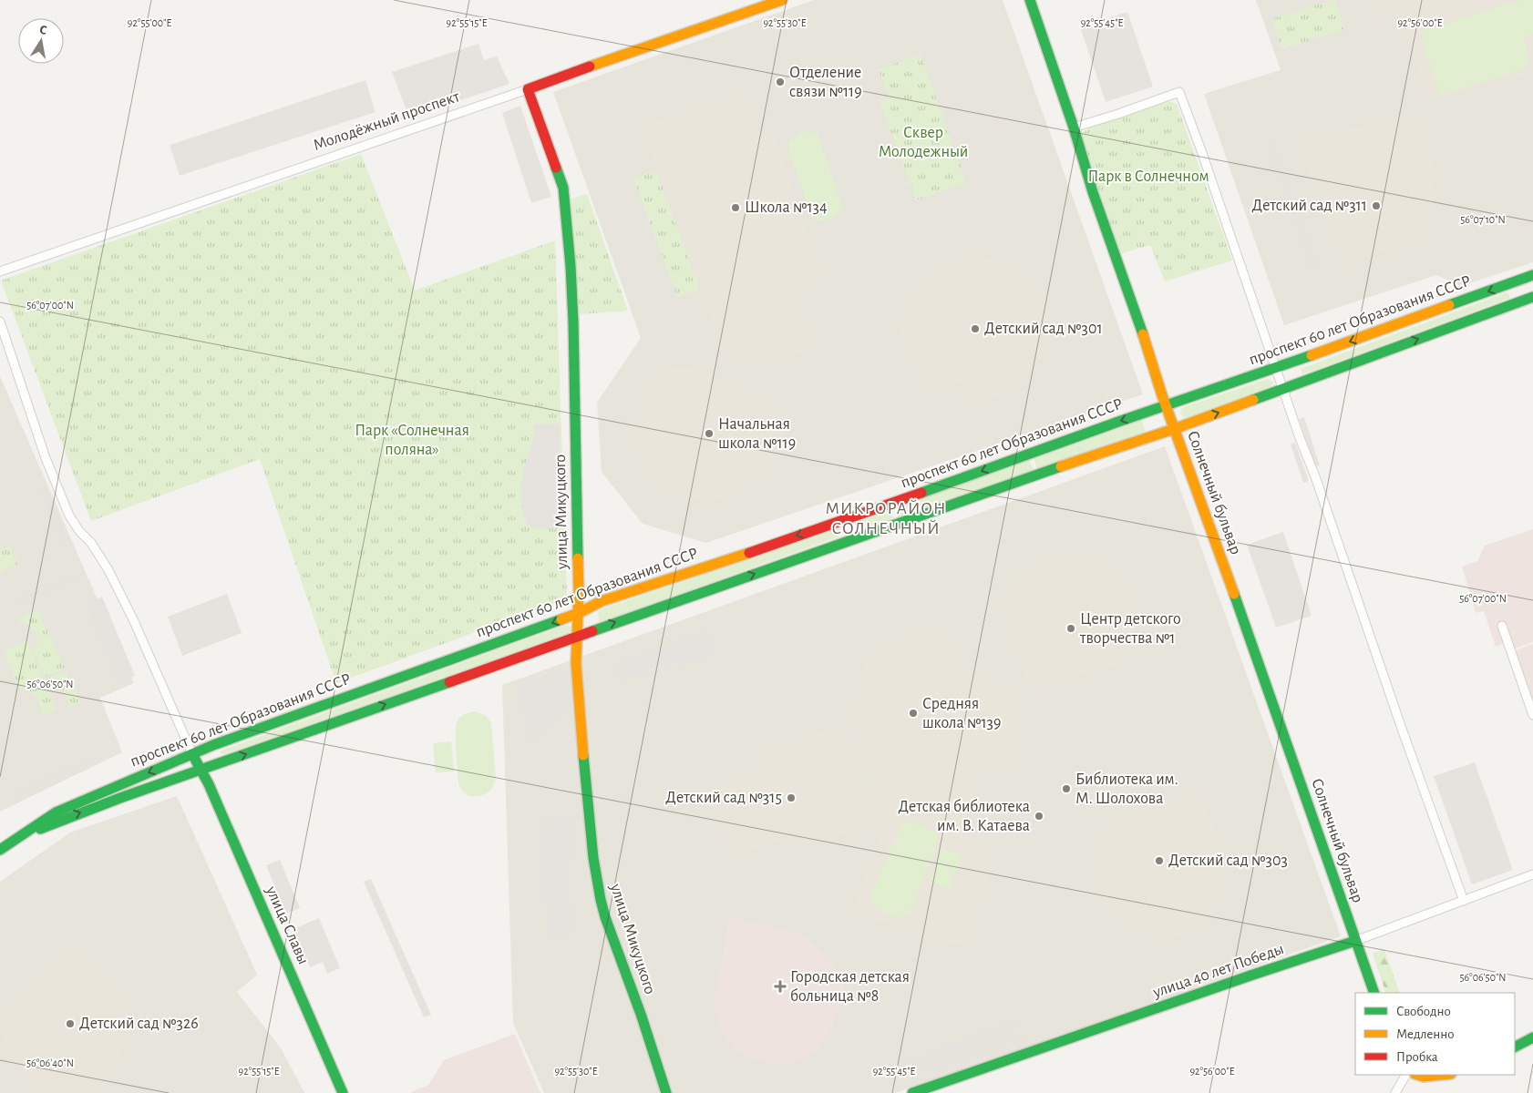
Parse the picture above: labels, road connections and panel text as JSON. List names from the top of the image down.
{
  "streets": {
    "main road": [
      "Молодёжный проспект",
      "проспект 60 лет Образования СССР",
      "Солнечный бульвар",
      "улица Микуцкого",
      "улица Славы",
      "улица 40 лет Победы"
    ]
  },
  "crossings": [
    ["Молодёжный проспект", "улица Микуцкого"],
    ["проспект 60 лет Образования СССР", "Солнечный бульвар"],
    ["проспект 60 лет Образования СССР", "улица Микуцкого"],
    ["проспект 60 лет Образования СССР", "улица Славы"],
    ["Солнечный бульвар", "улица 40 лет Победы"]
  ],
  "districts": ["МИКРОРАЙОН СОЛНЕЧНЫЙ"],
  "parks": ["Сквер Молодежный", "Парк в Солнечном", "Парк «Солнечная поляна»"],
  "places": {
    "other": [
      "Отделение связи №119",
      "Детский сад №311",
      "Школа №134",
      "Детский сад №301",
      "Начальная школа №119",
      "Центр детского творчества №1",
      "Средняя школа №139",
      "Библиотека им. М. Шолохова",
      "Детский сад №315",
      "Детская библиотека им. В. Катаева",
      "Детский сад №303",
      "Детский сад №326"
    ],
    "health": ["Городская детская больница №8"]
  },
  "legend": ["Свободно", "Медленно", "Пробка"],
  "north": "top",
  "coordinates": [
    "92°55'00\"E",
    "92°55'15\"E",
    "92°55'30\"E",
    "92°55'45\"E",
    "92°56'00\"E",
    "56°07'10\"N",
    "56°07'00\"N",
    "56°06'50\"N",
    "56°06'40\"N"
  ]
}
